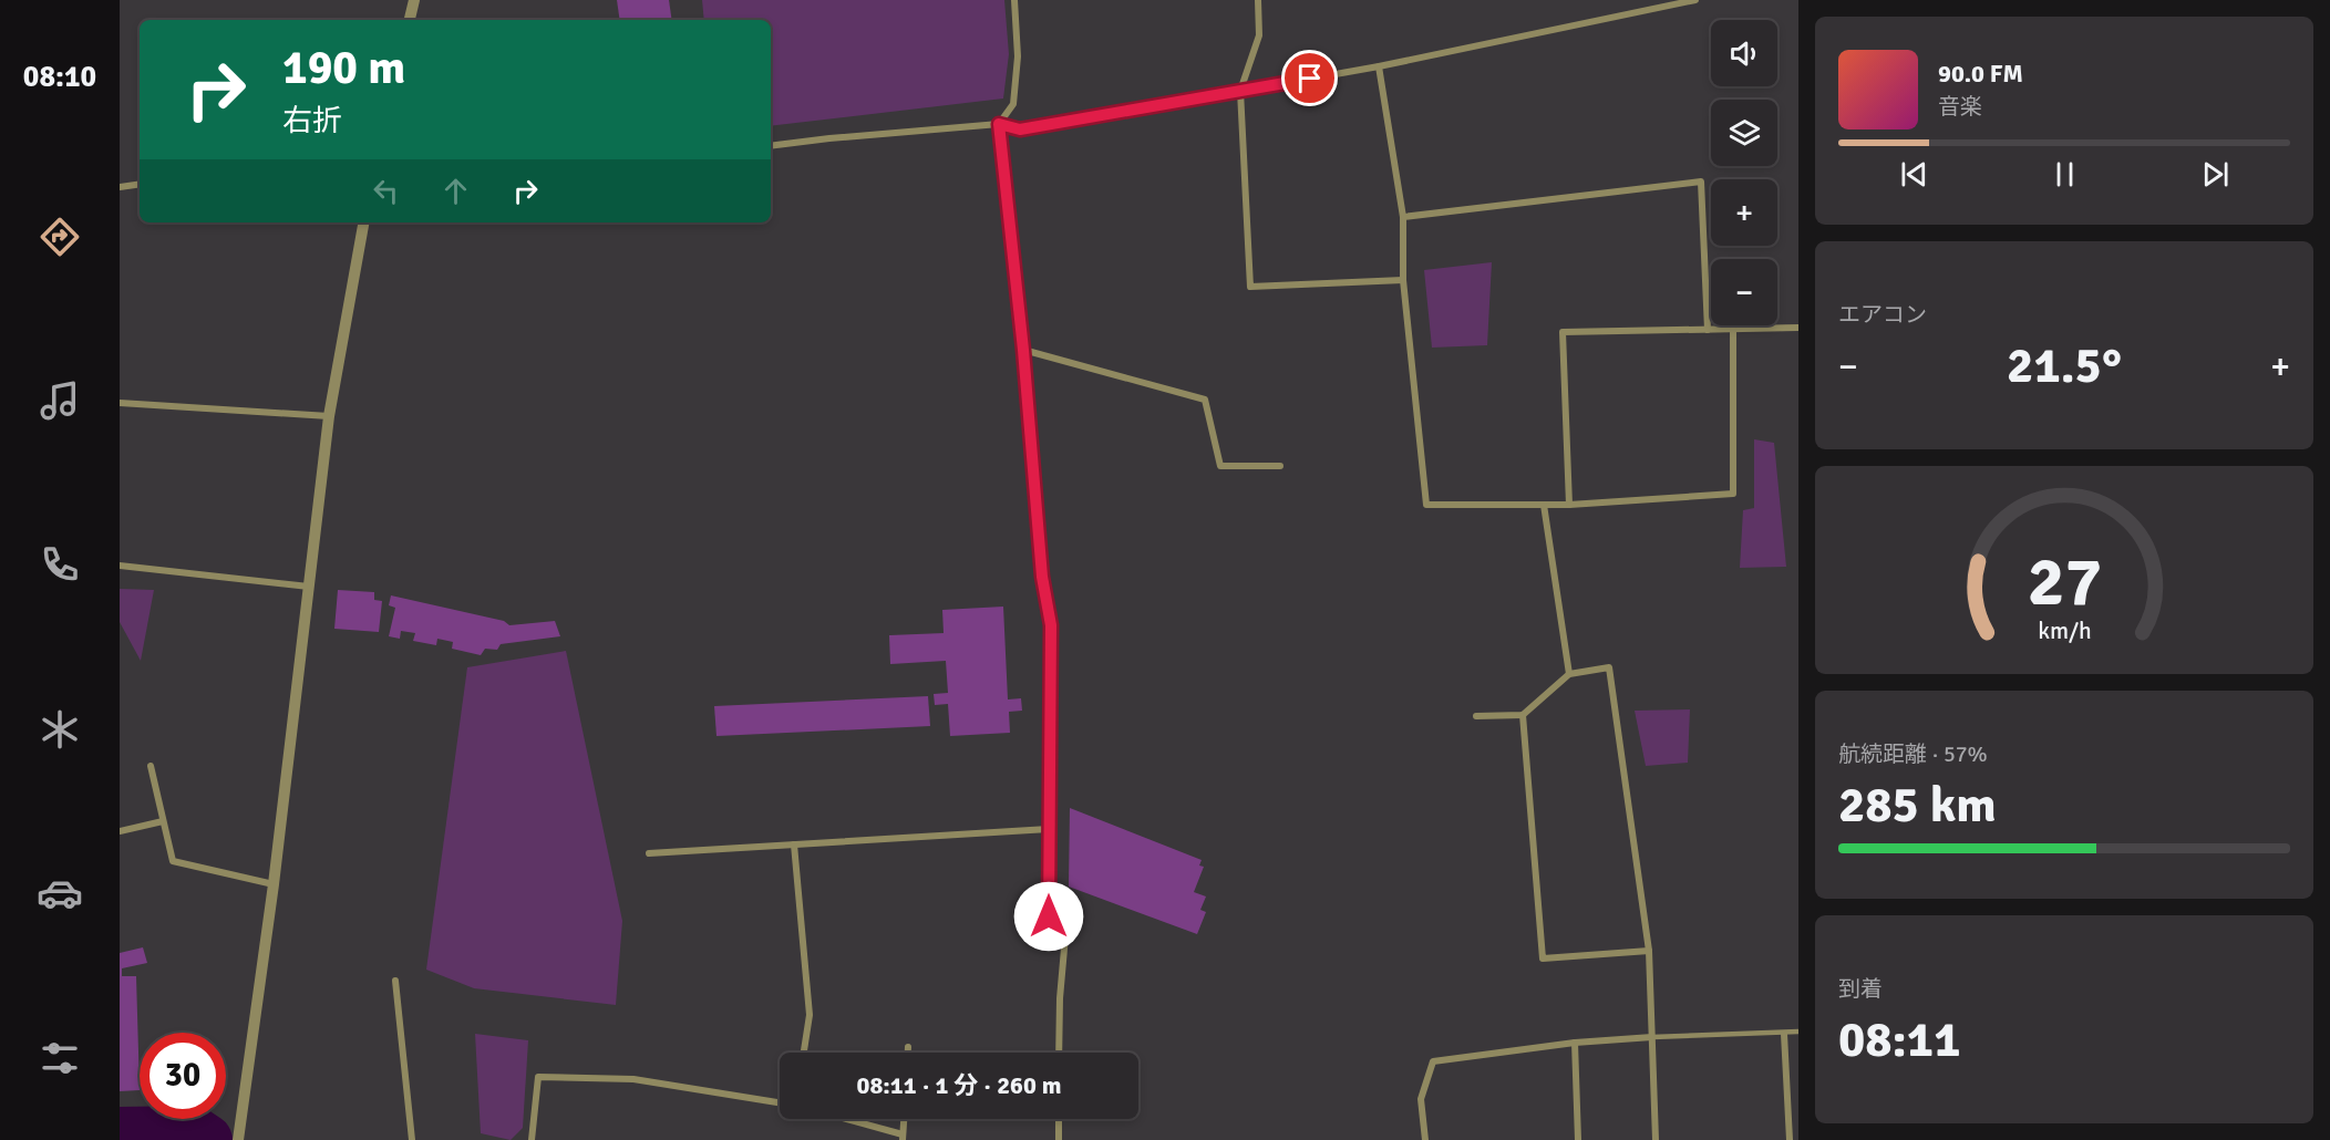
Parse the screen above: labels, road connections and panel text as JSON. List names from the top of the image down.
{
  "page": {
    "tabs": "08:10",
    "map_buttons": ["+", "−"],
    "turn": ["190 m", "右折"],
    "song": ["90.0 FM", "音楽"],
    "tile": [
      "エアコン",
      ["航続距離 · 57%", "285 km"],
      ["到着", "08:11"]
    ],
    "heat": ["−", "21.5°", "+"],
    "limit": "30",
    "trip": "08:11 · 1 分 · 260 m",
    "gauge": ["27", "km/h"]
  }
}
